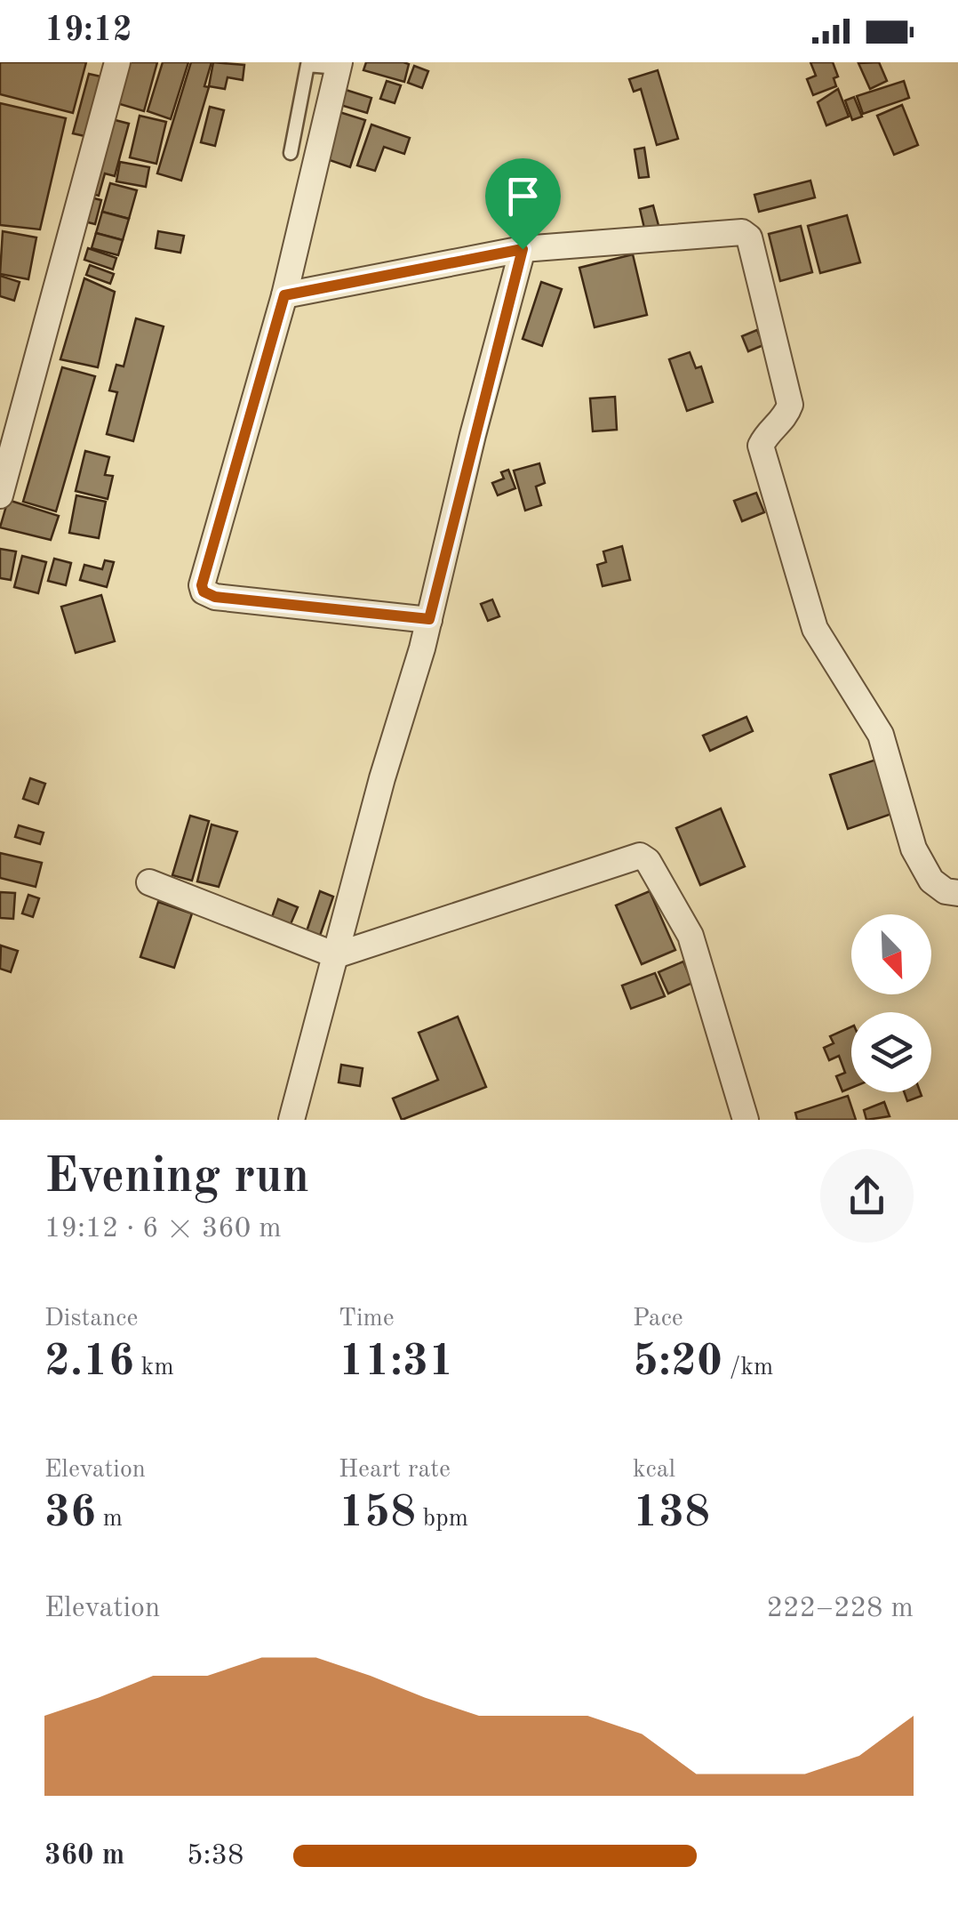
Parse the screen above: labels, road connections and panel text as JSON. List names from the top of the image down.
{
  "north": "bottom right",
  "page": {
    "status": "19:12",
    "heading": ["Evening run", "19:12 · 6 × 360 m"],
    "stats": [
      ["Distance", "2.16 km"],
      ["Time", "11:31"],
      ["Pace", "5:20 /km"],
      ["Elevation", "36 m"],
      ["Heart rate", "158 bpm"],
      ["kcal", "138"]
    ],
    "chart": ["Elevation", "222–228 m"],
    "list": [
      {
        "name": "360 m",
        "note": "5:38"
      }
    ]
  }
}
